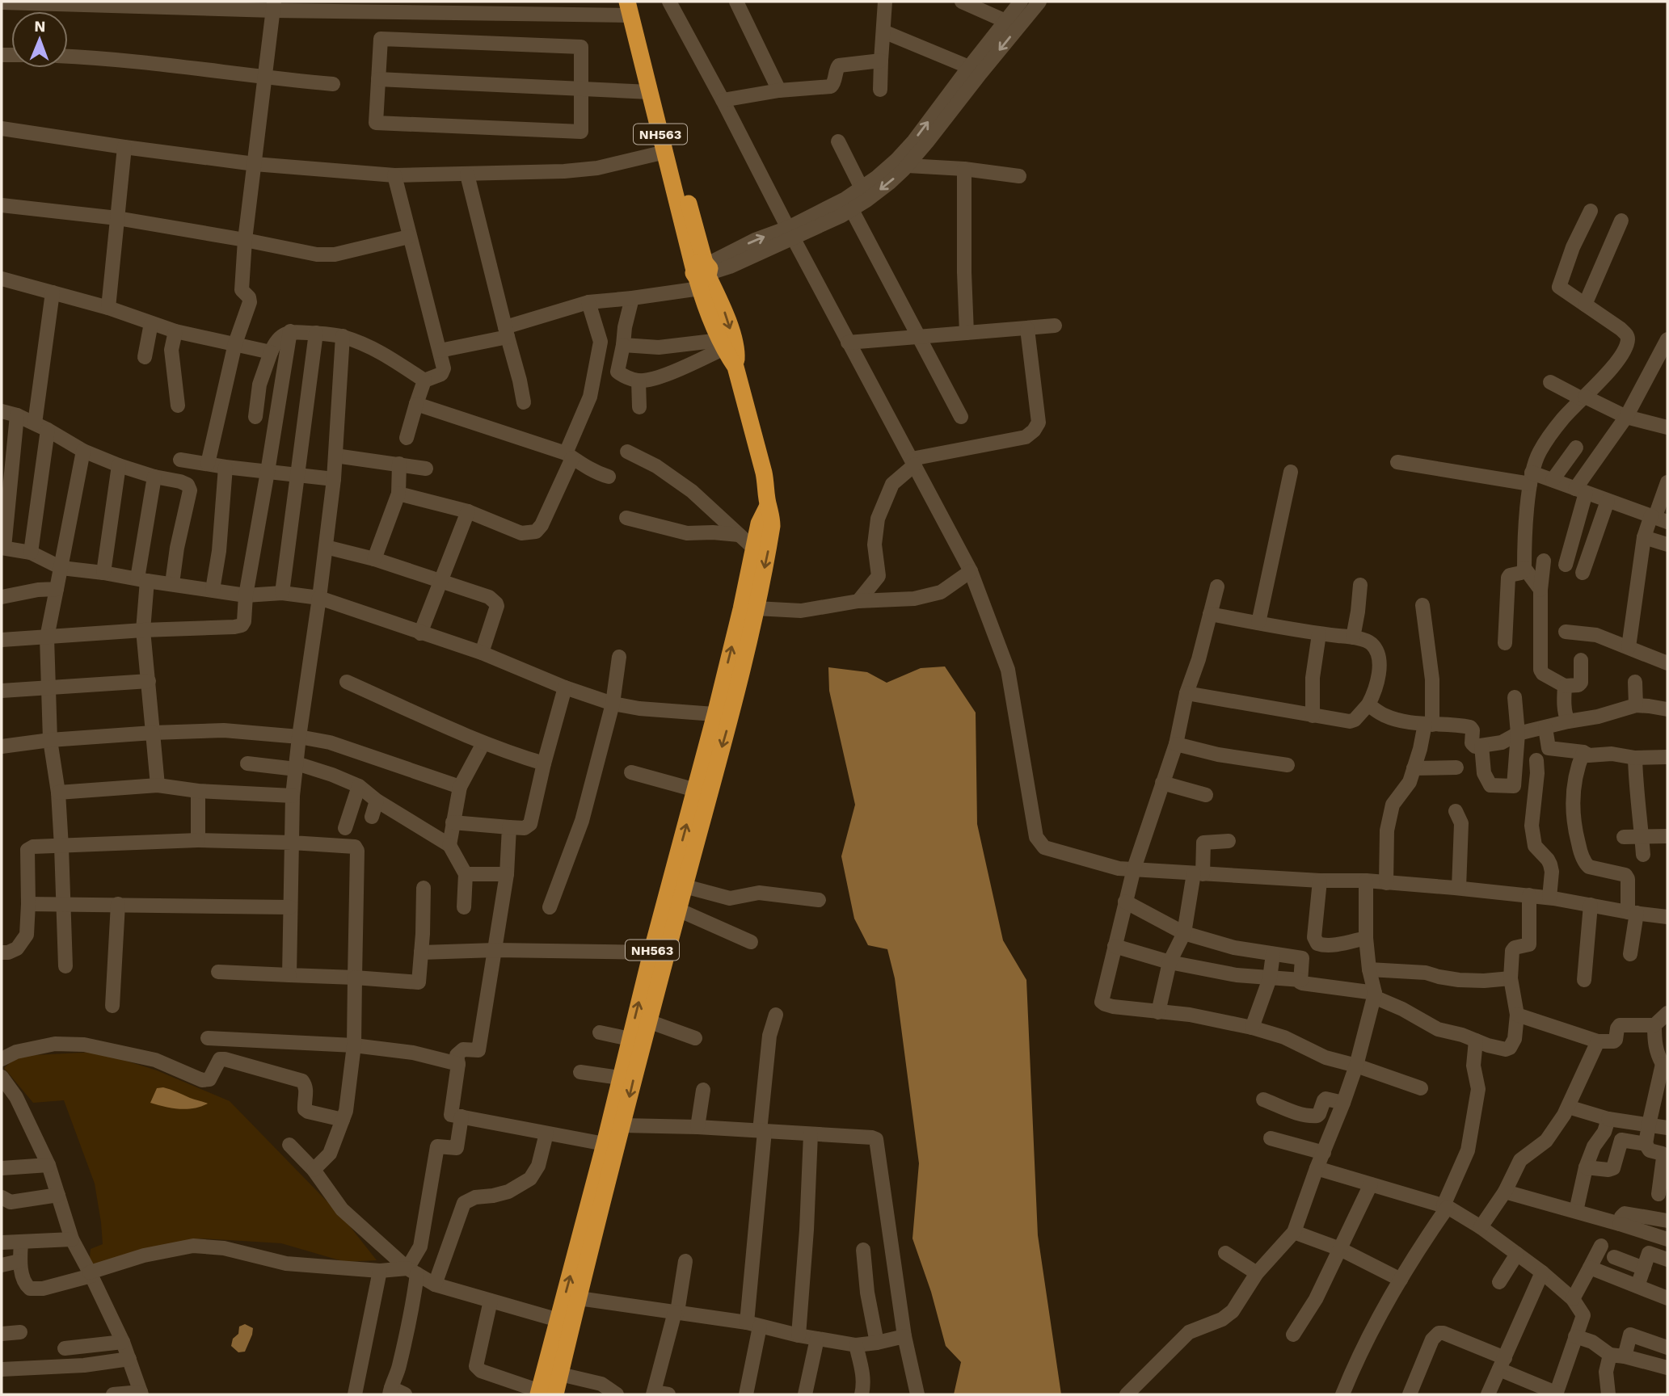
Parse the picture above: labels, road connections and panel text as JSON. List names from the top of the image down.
{
  "streets": {
    "highway": ["NH563"]
  },
  "north": "top"
}
